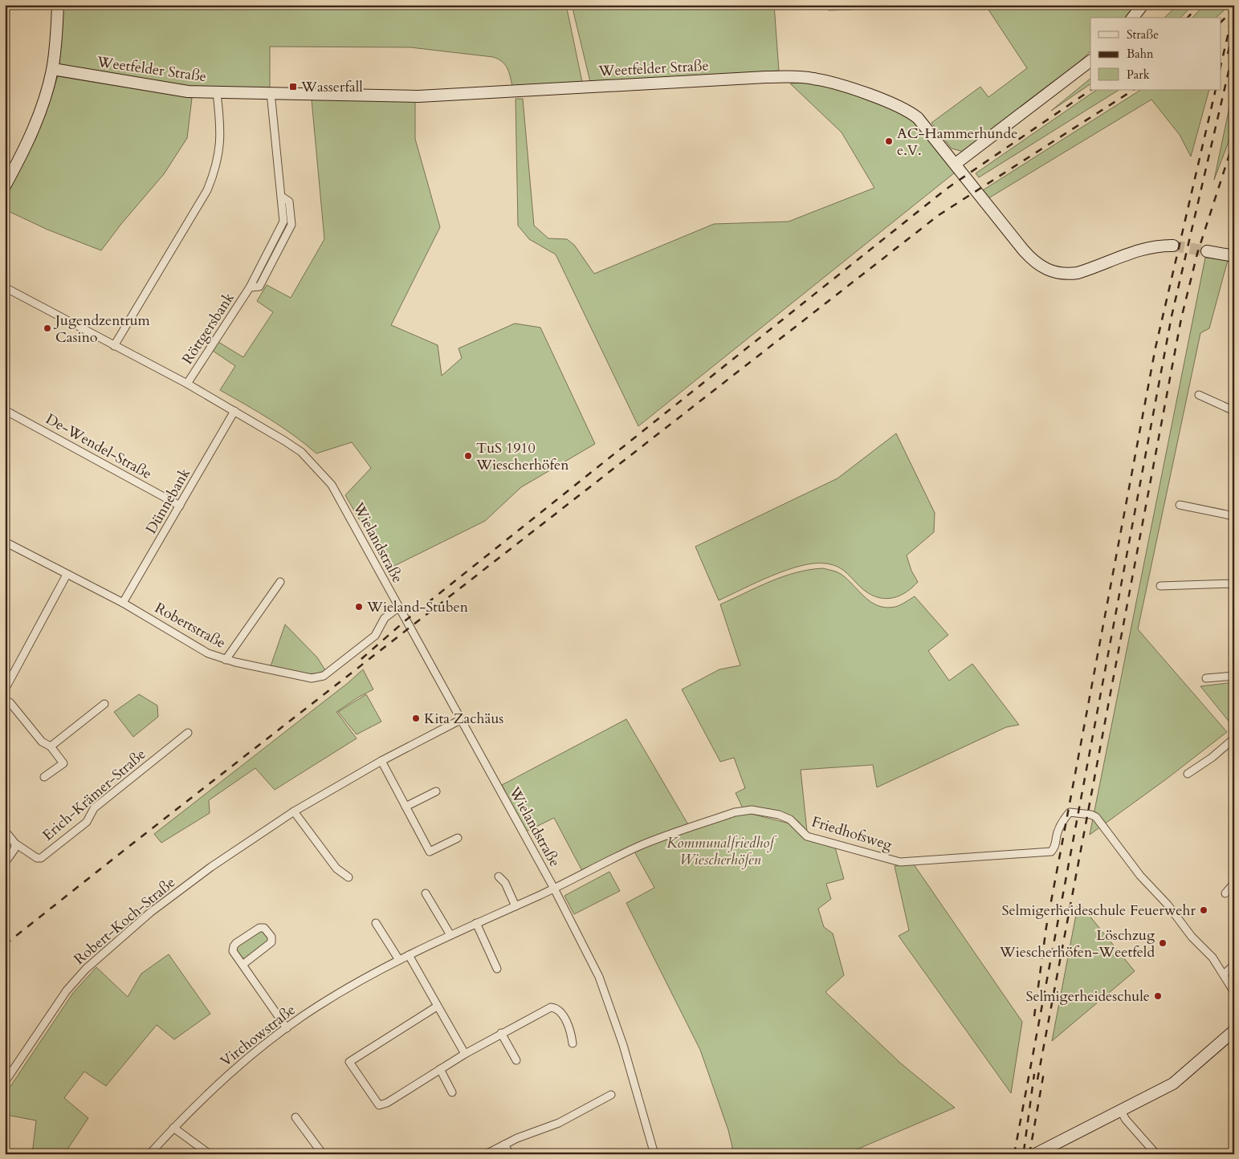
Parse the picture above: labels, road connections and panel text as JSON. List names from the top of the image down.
{
  "streets": {
    "street": [
      "Weetfelder Straße",
      "Röttgersbank",
      "De-Wendel-Straße",
      "Dünnebank",
      "Wielandstraße",
      "Robertstraße",
      "Erich-Krämer-Straße",
      "Friedhofsweg",
      "Robert-Koch-Straße",
      "Virchowstraße"
    ]
  },
  "crossings": [
    ["Weetfelder Straße", "Röttgersbank"],
    ["Röttgersbank", "Wielandstraße"],
    ["De-Wendel-Straße", "Dünnebank"],
    ["Dünnebank", "Wielandstraße"],
    ["Dünnebank", "Robertstraße"],
    ["Wielandstraße", "Robertstraße"],
    ["Wielandstraße", "Friedhofsweg"],
    ["Wielandstraße", "Robert-Koch-Straße"],
    ["Wielandstraße", "Virchowstraße"],
    ["Friedhofsweg", "Virchowstraße"]
  ],
  "parks": ["Kommunalfriedhof Wiescherhöfen"],
  "places": {
    "transit": ["Wasserfall"],
    "other": [
      "AC-Hammerhunde e.V.",
      "Jugendzentrum Casino",
      "TuS 1910 Wiescherhöfen",
      "Wieland-Stuben",
      "Kita Zachäus",
      "Selmigerheideschule Feuerwehr",
      "Löschzug Wiescherhöfen-Weetfeld",
      "Selmigerheideschule"
    ]
  },
  "legend": ["Straße", "Bahn", "Park"]
}
